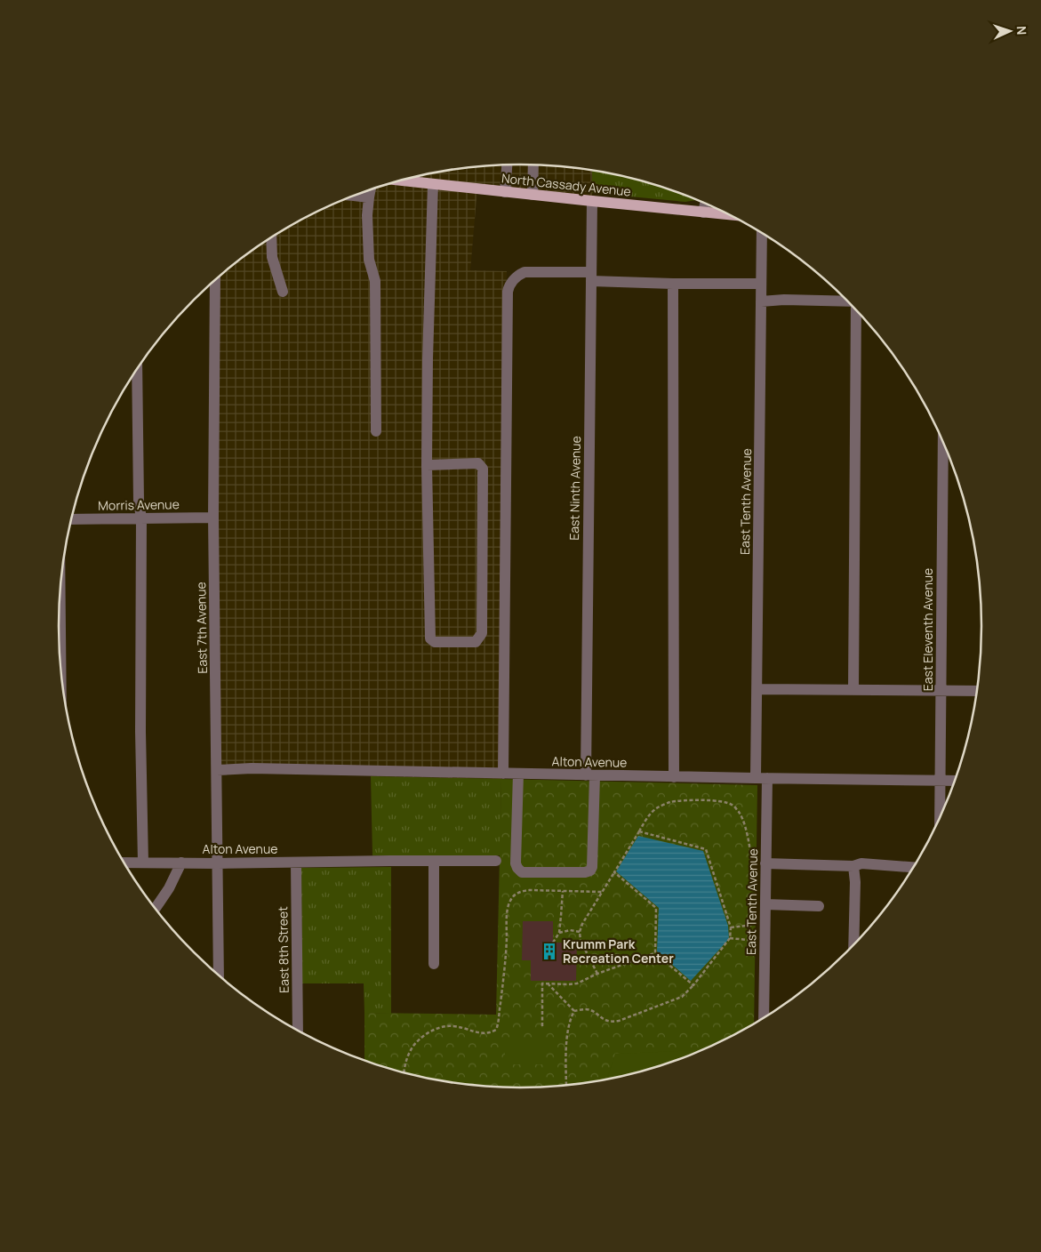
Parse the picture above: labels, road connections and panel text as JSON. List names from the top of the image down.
{
  "streets": {
    "main road": ["North Cassady Avenue"],
    "street": [
      "East Ninth Avenue",
      "East Tenth Avenue",
      "Morris Avenue",
      "East 7th Avenue",
      "East Eleventh Avenue",
      "Alton Avenue",
      "East 8th Street"
    ]
  },
  "crossings": [
    ["North Cassady Avenue", "East Ninth Avenue"],
    ["East Ninth Avenue", "Alton Avenue"],
    ["East Tenth Avenue", "Alton Avenue"],
    ["Morris Avenue", "East 7th Avenue"],
    ["East 7th Avenue", "Alton Avenue"],
    ["East Eleventh Avenue", "Alton Avenue"],
    ["Alton Avenue", "East 8th Street"]
  ],
  "places": {
    "building": ["Krumm Park Recreation Center"]
  },
  "north": "right"
}
